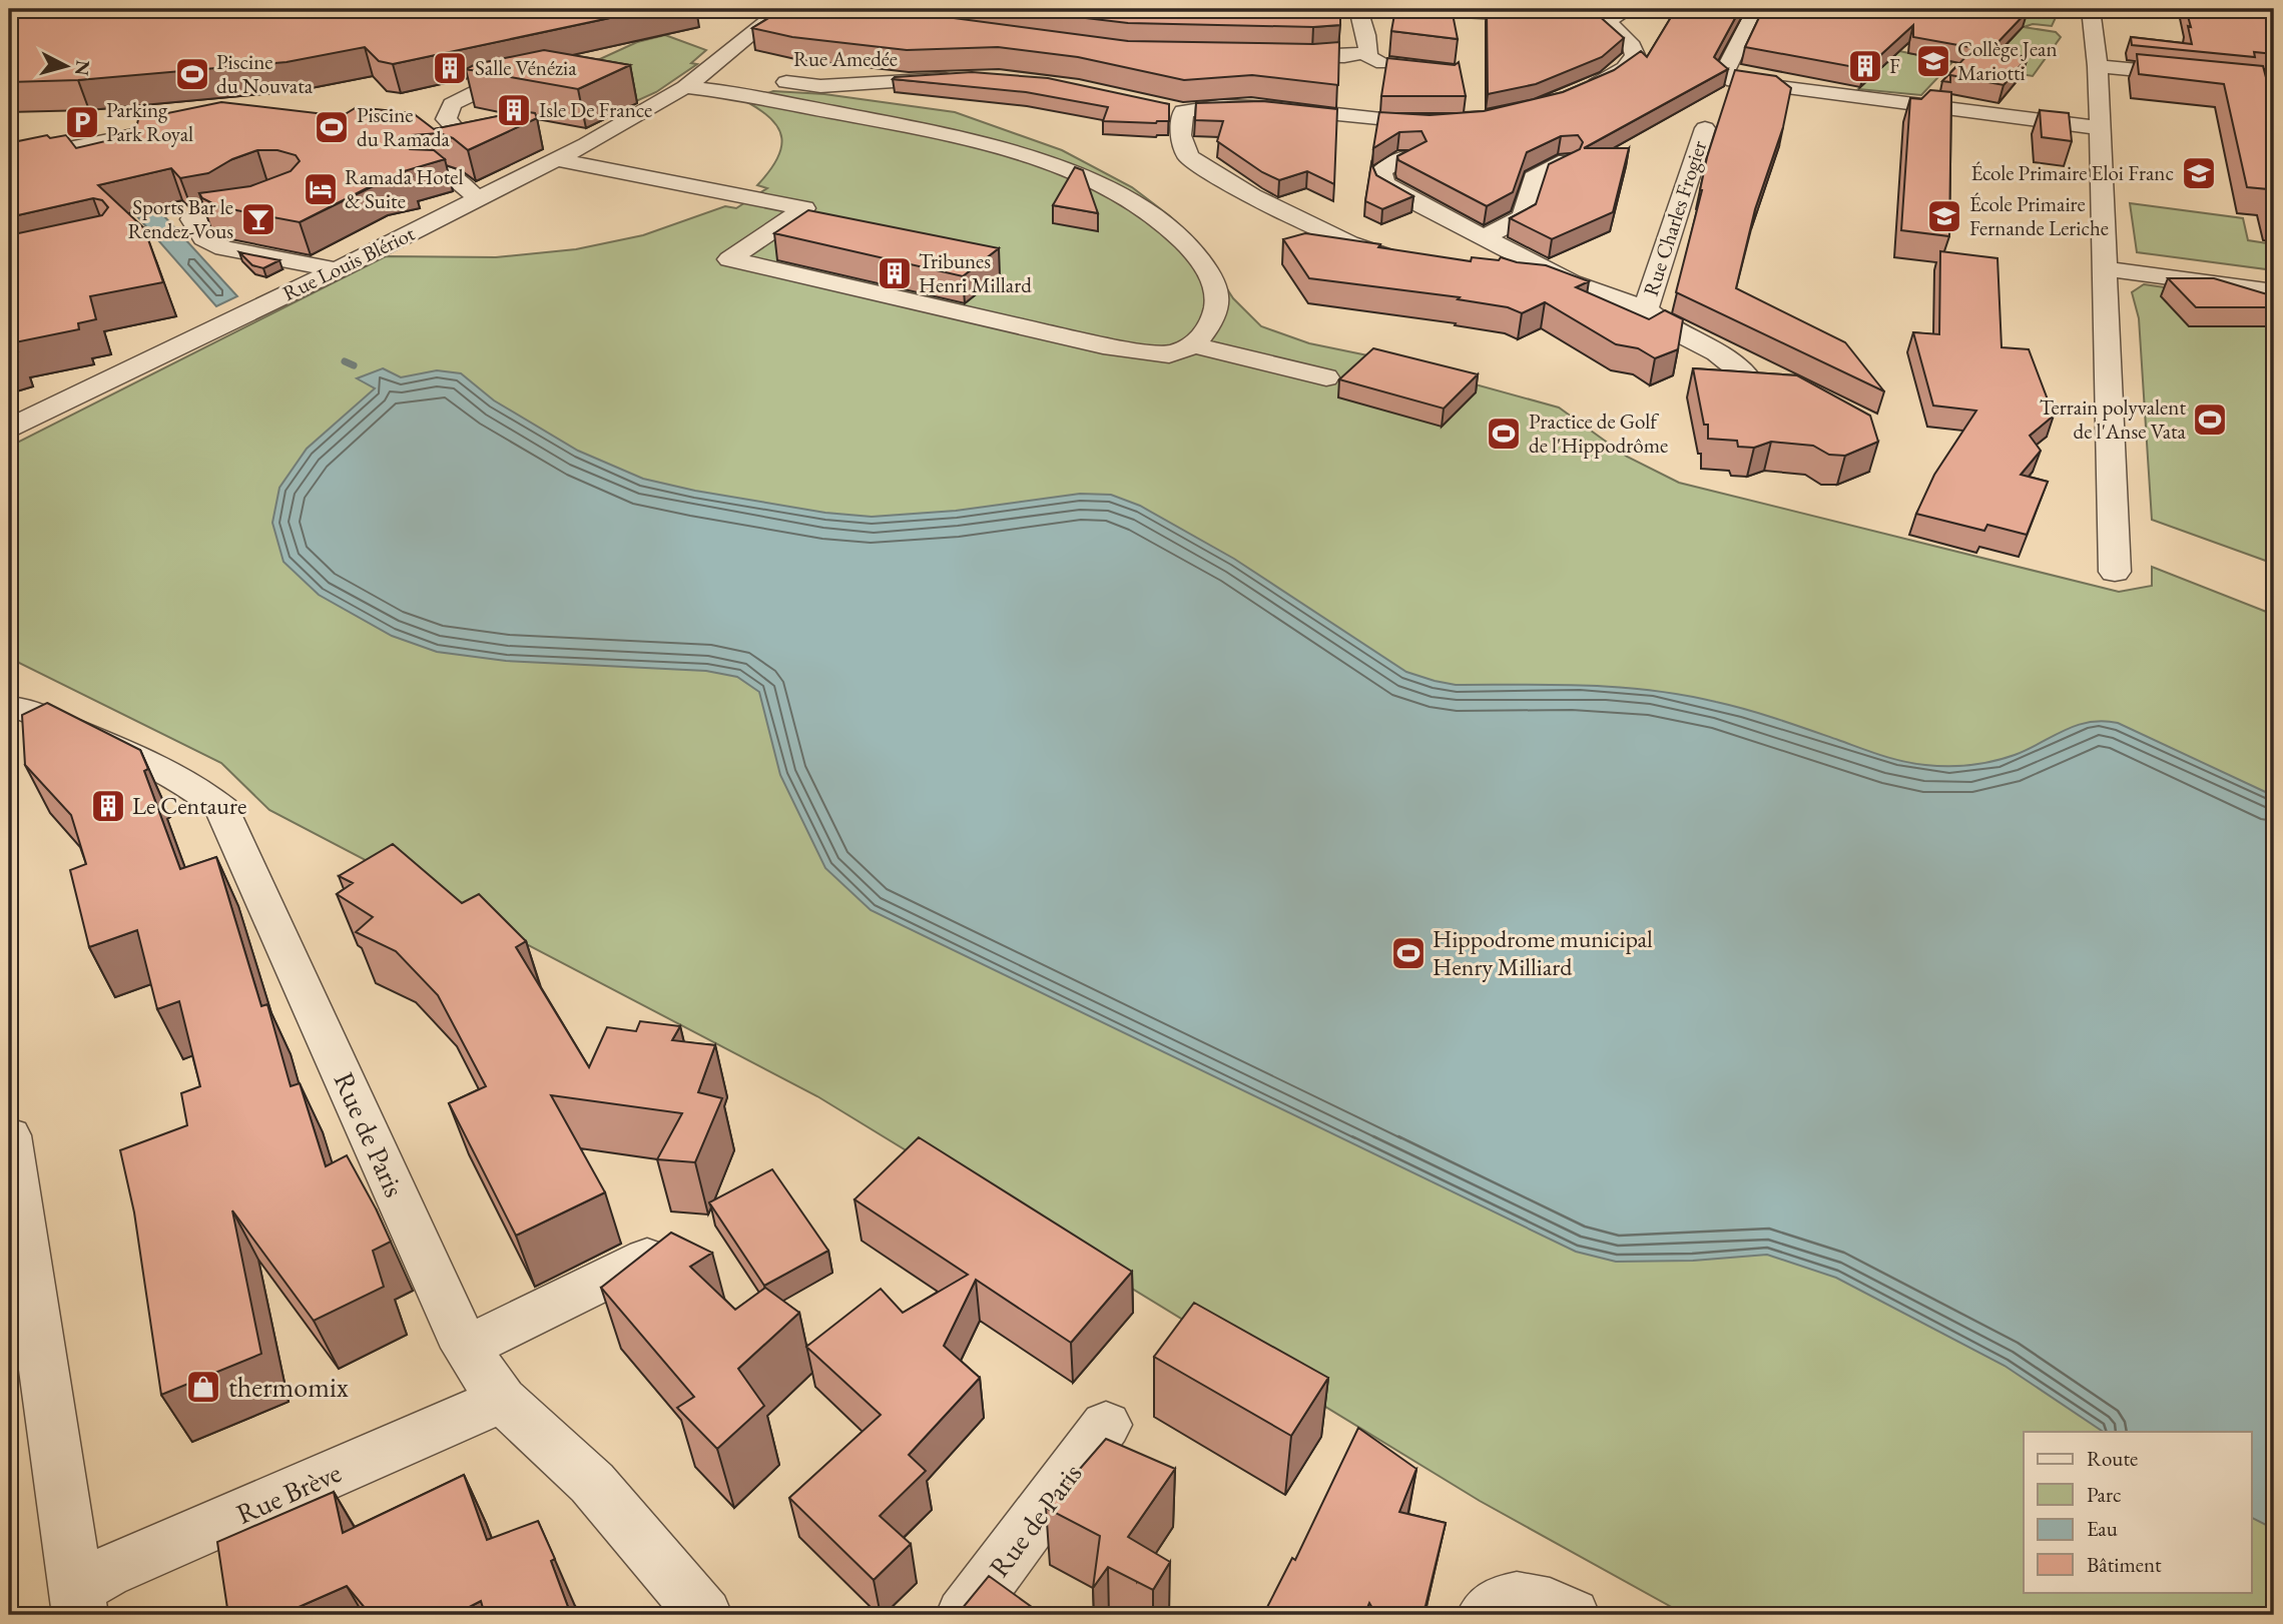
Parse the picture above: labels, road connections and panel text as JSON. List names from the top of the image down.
{
  "streets": {
    "street": [
      "Rue Amedée",
      "Rue Charles Frogier",
      "Rue Louis Blériot",
      "Rue de Paris",
      "Rue Brève"
    ]
  },
  "crossings": [
    ["Rue de Paris", "Rue Brève"]
  ],
  "places": {
    "school or university": ["Collège Jean Mariotti", "École Primaire Eloi Franc", "École Primaire Fernande Leriche"],
    "building": [
      "F",
      "Salle Vénézia",
      "Isle De France",
      "Tribunes Henri Millard",
      "Le Centaure"
    ],
    "sports": [
      "Piscine du Nouvata",
      "Piscine du Ramada",
      "Terrain polyvalent de l'Anse Vata",
      "Practice de Golf de l'Hippodrôme",
      "Hippodrome municipal Henry Milliard"
    ],
    "parking": ["Parking Park Royal"],
    "hotel": ["Ramada Hotel & Suite"],
    "bar": ["Sports Bar le Rendez-Vous"],
    "shop": ["thermomix"]
  },
  "legend": [
    "Route",
    "Parc",
    "Eau",
    "Bâtiment"
  ],
  "north": "right"
}
